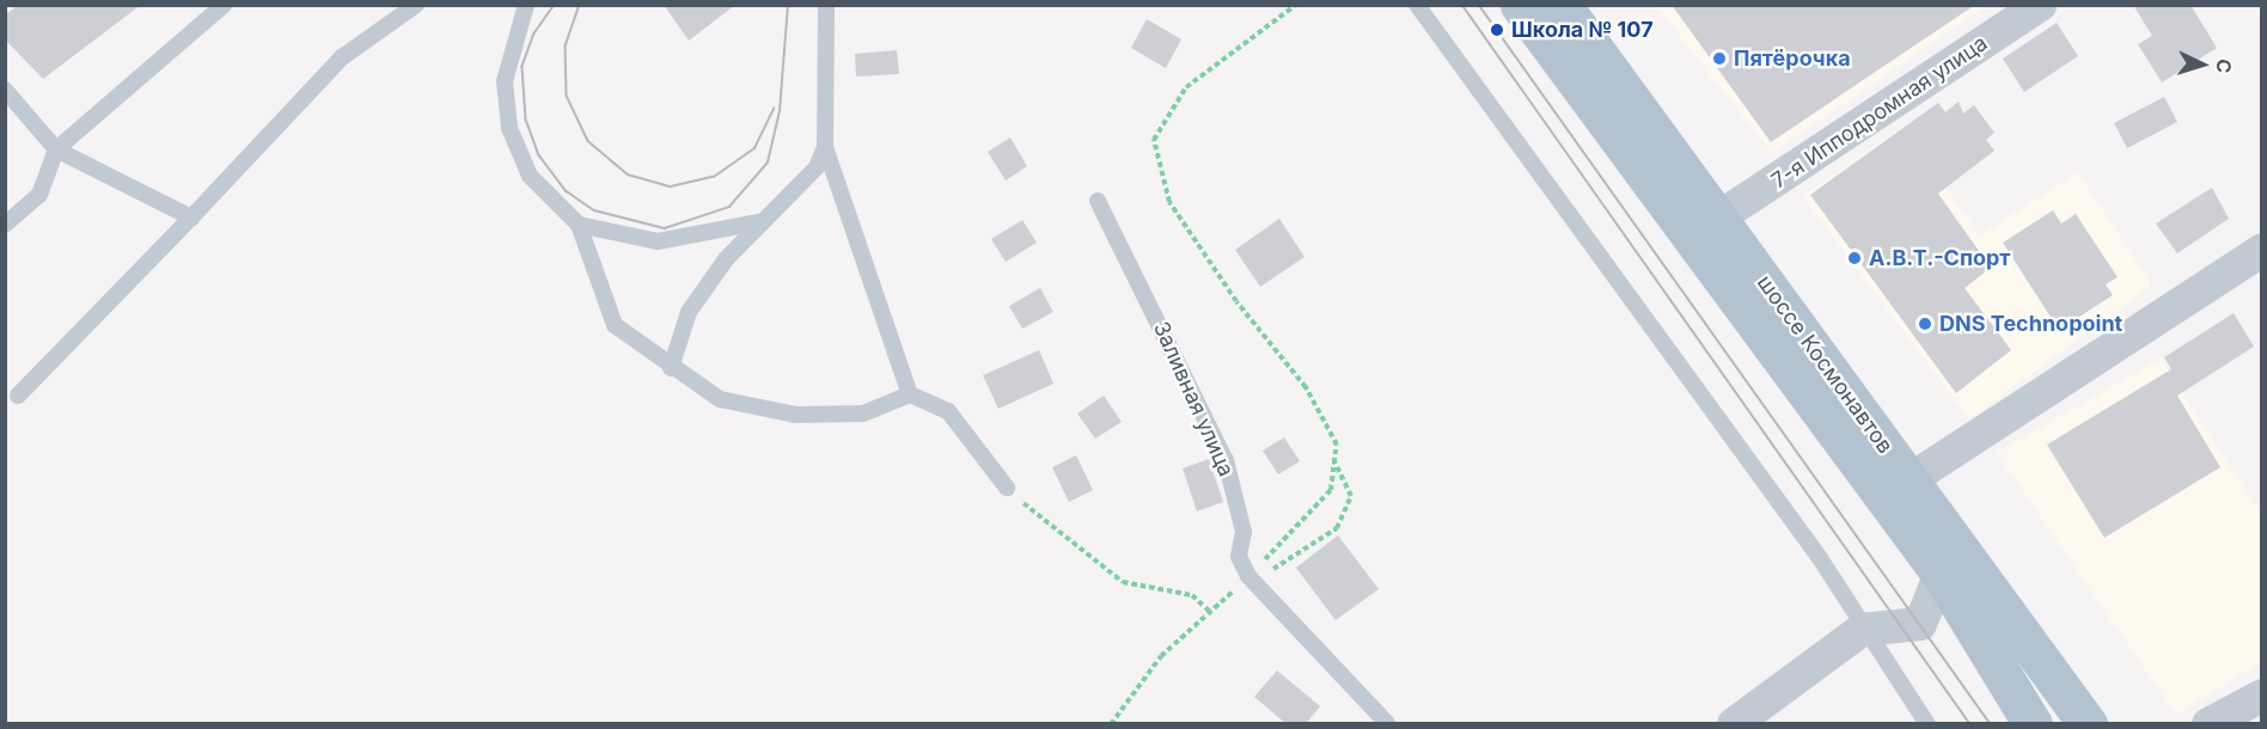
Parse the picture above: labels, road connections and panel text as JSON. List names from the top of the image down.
{
  "streets": {
    "main road": ["шоссе Космонавтов"],
    "street": ["7-я Ипподромная улица"],
    "lane": ["Заливная улица"]
  },
  "crossings": [
    ["7-я Ипподромная улица", "шоссе Космонавтов"]
  ],
  "places": [
    "Школа № 107",
    "Пятёрочка",
    "А.В.Т.-Спорт",
    "DNS Technopoint"
  ],
  "north": "right"
}
